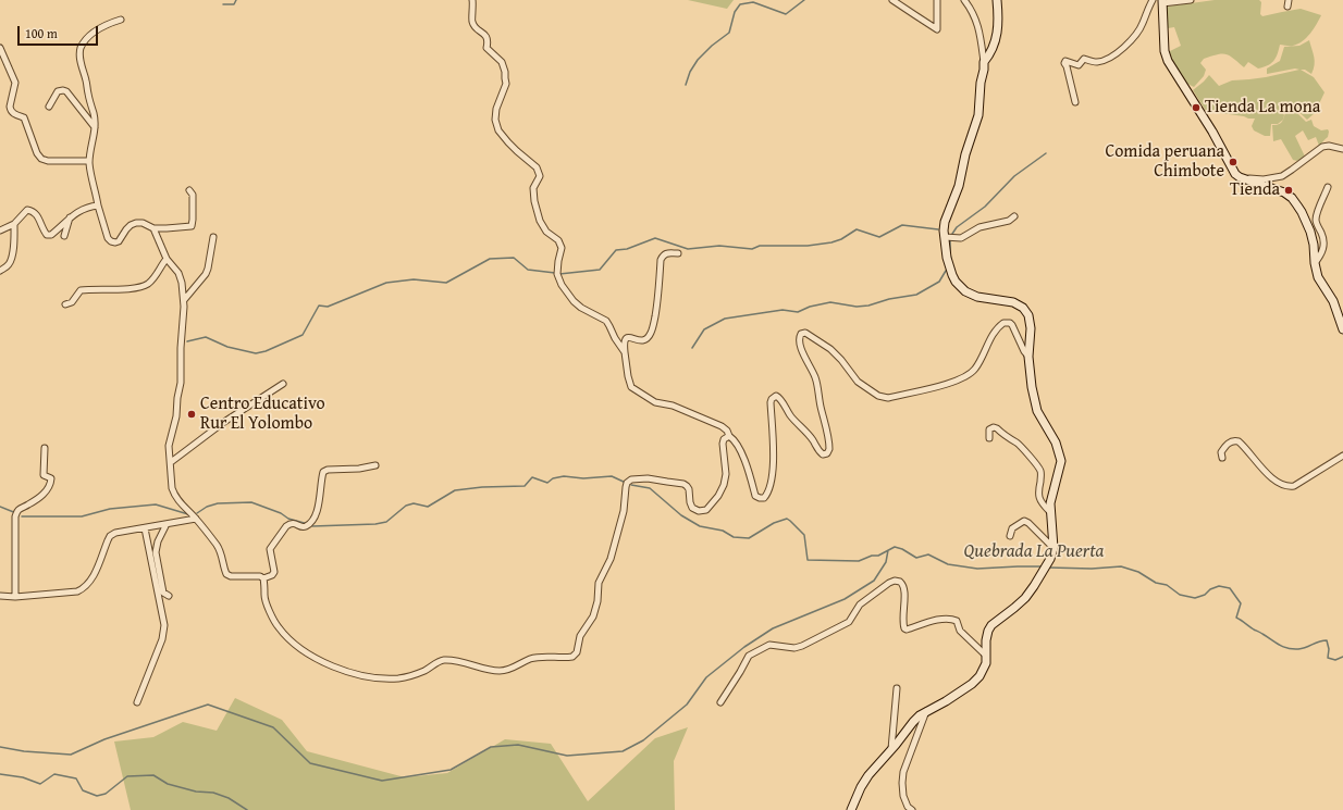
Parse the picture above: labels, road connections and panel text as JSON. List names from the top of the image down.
{
  "water": ["Quebrada La Puerta"],
  "places": [
    "Tienda La mona",
    "Comida peruana Chimbote",
    "Tienda",
    "Centro Educativo Rur El Yolombo"
  ],
  "scale_bar": "100 m"
}
